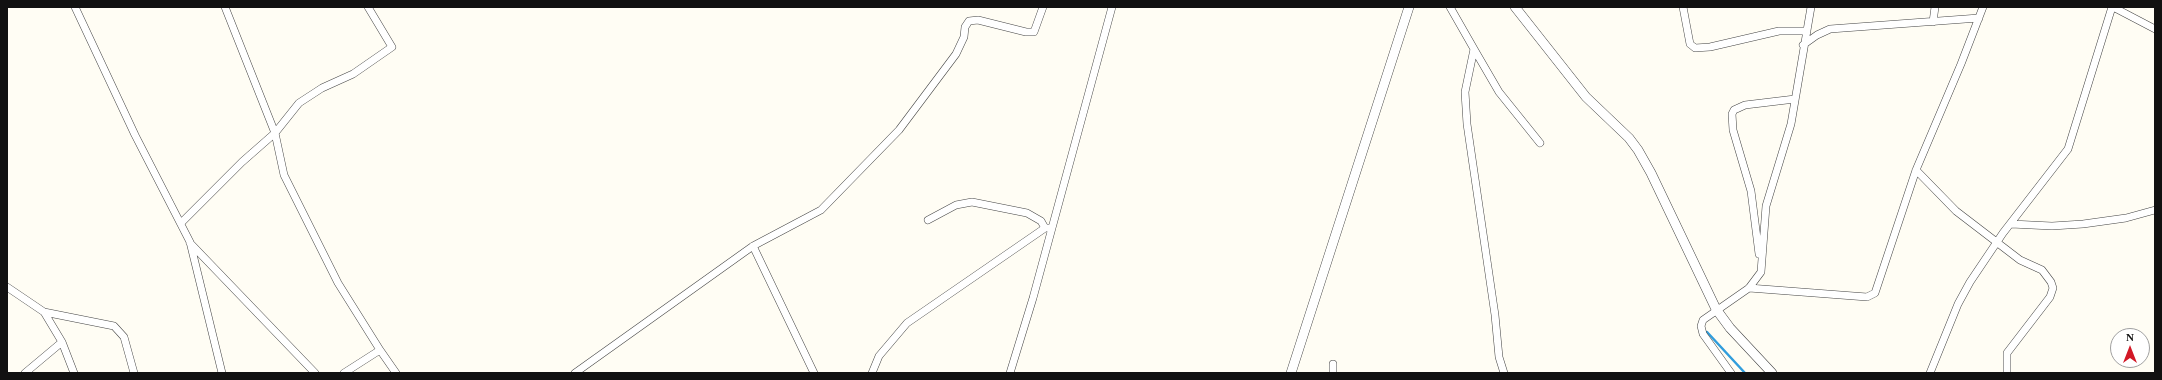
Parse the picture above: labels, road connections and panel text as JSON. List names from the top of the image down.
{
  "north": "top"
}
